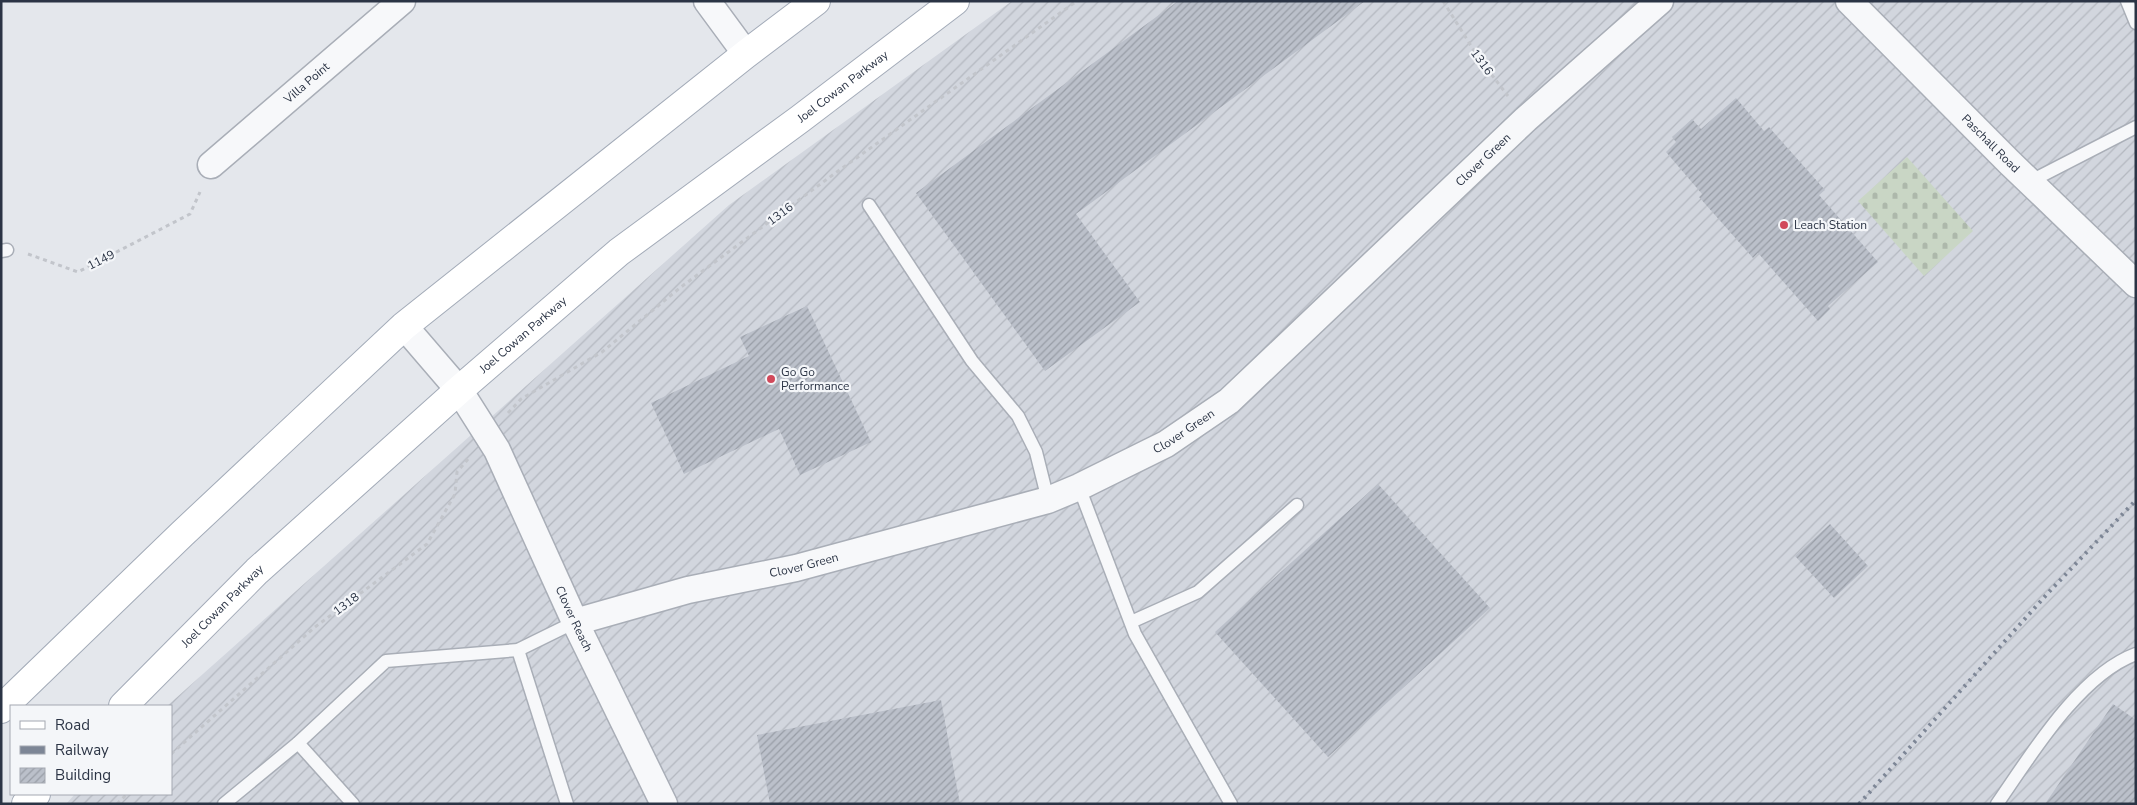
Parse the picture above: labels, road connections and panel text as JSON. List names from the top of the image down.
{
  "streets": {
    "main road": ["Joel Cowan Parkway"],
    "street": [
      "Villa Point",
      "Paschall Road",
      "Clover Green",
      "Clover Reach"
    ],
    "path": ["1316", "1149", "1318"]
  },
  "crossings": [
    ["1316", "Clover Green"],
    ["1316", "1318"],
    ["1316", "Clover Reach"],
    ["Joel Cowan Parkway", "Clover Reach"],
    ["Clover Green", "Clover Reach"],
    ["1318", "Clover Reach"]
  ],
  "places": ["Leach Station", "Go Go Performance"],
  "legend": ["Road", "Railway", "Building"]
}
